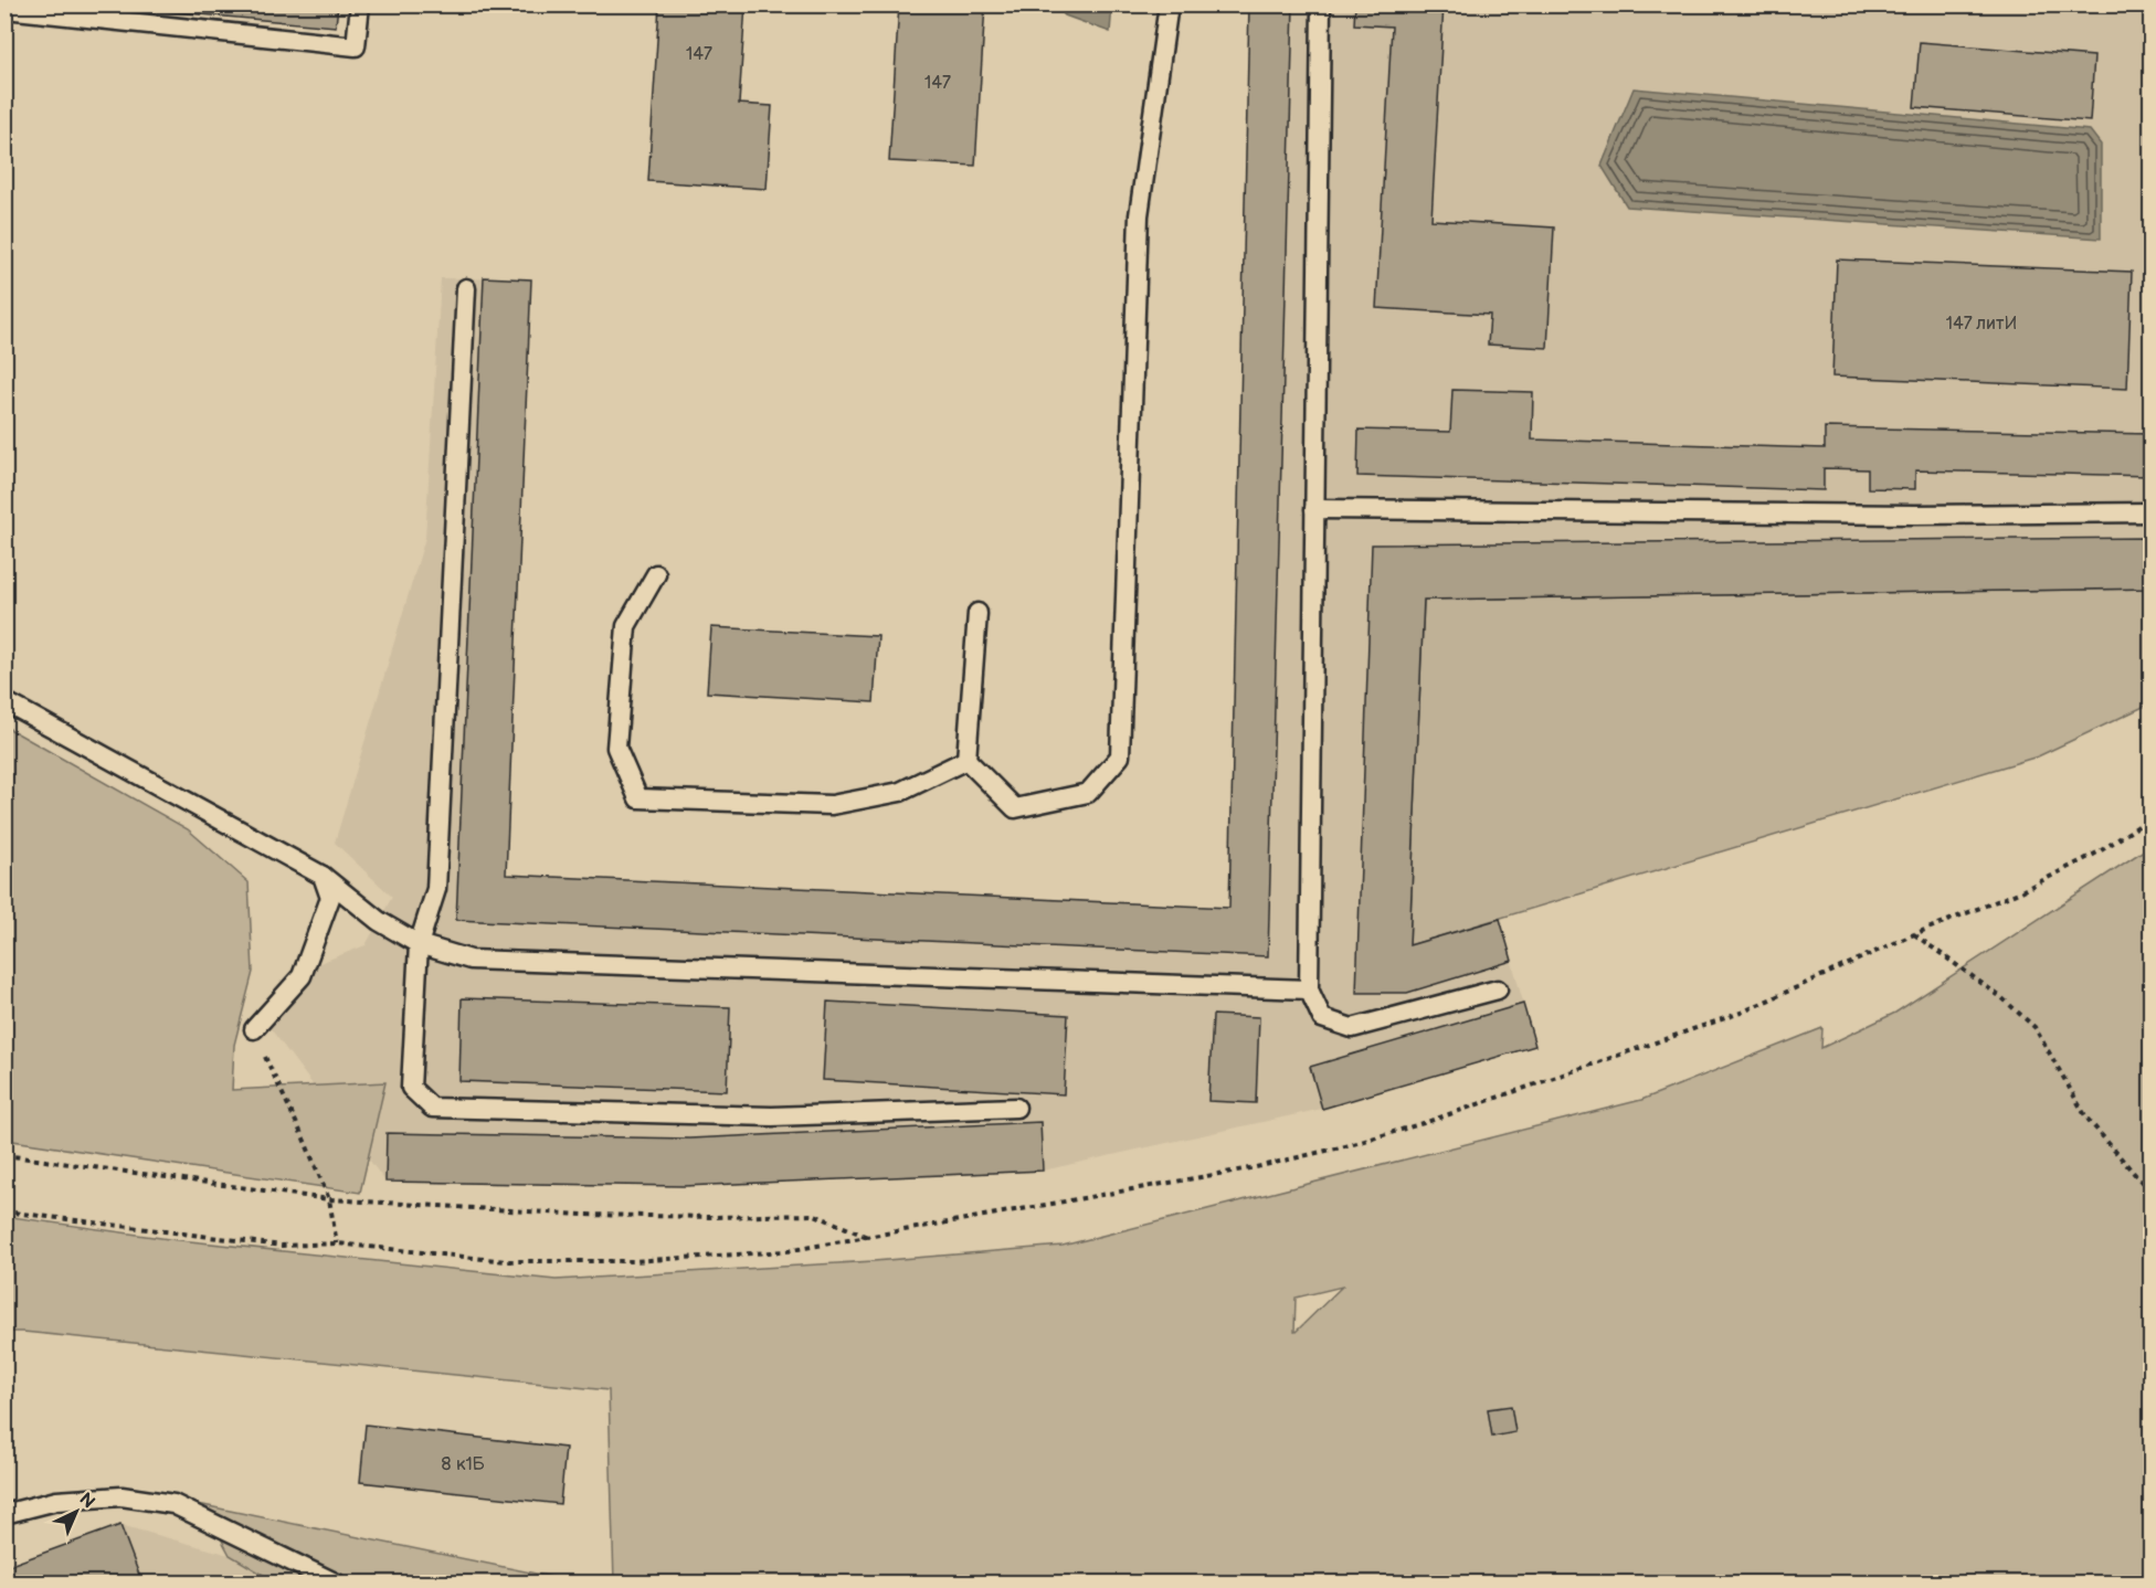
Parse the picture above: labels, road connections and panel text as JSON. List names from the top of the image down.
{
  "house_numbers": [
    "147",
    "147",
    "147 литИ",
    "8 к1Б"
  ],
  "north": "top right"
}
